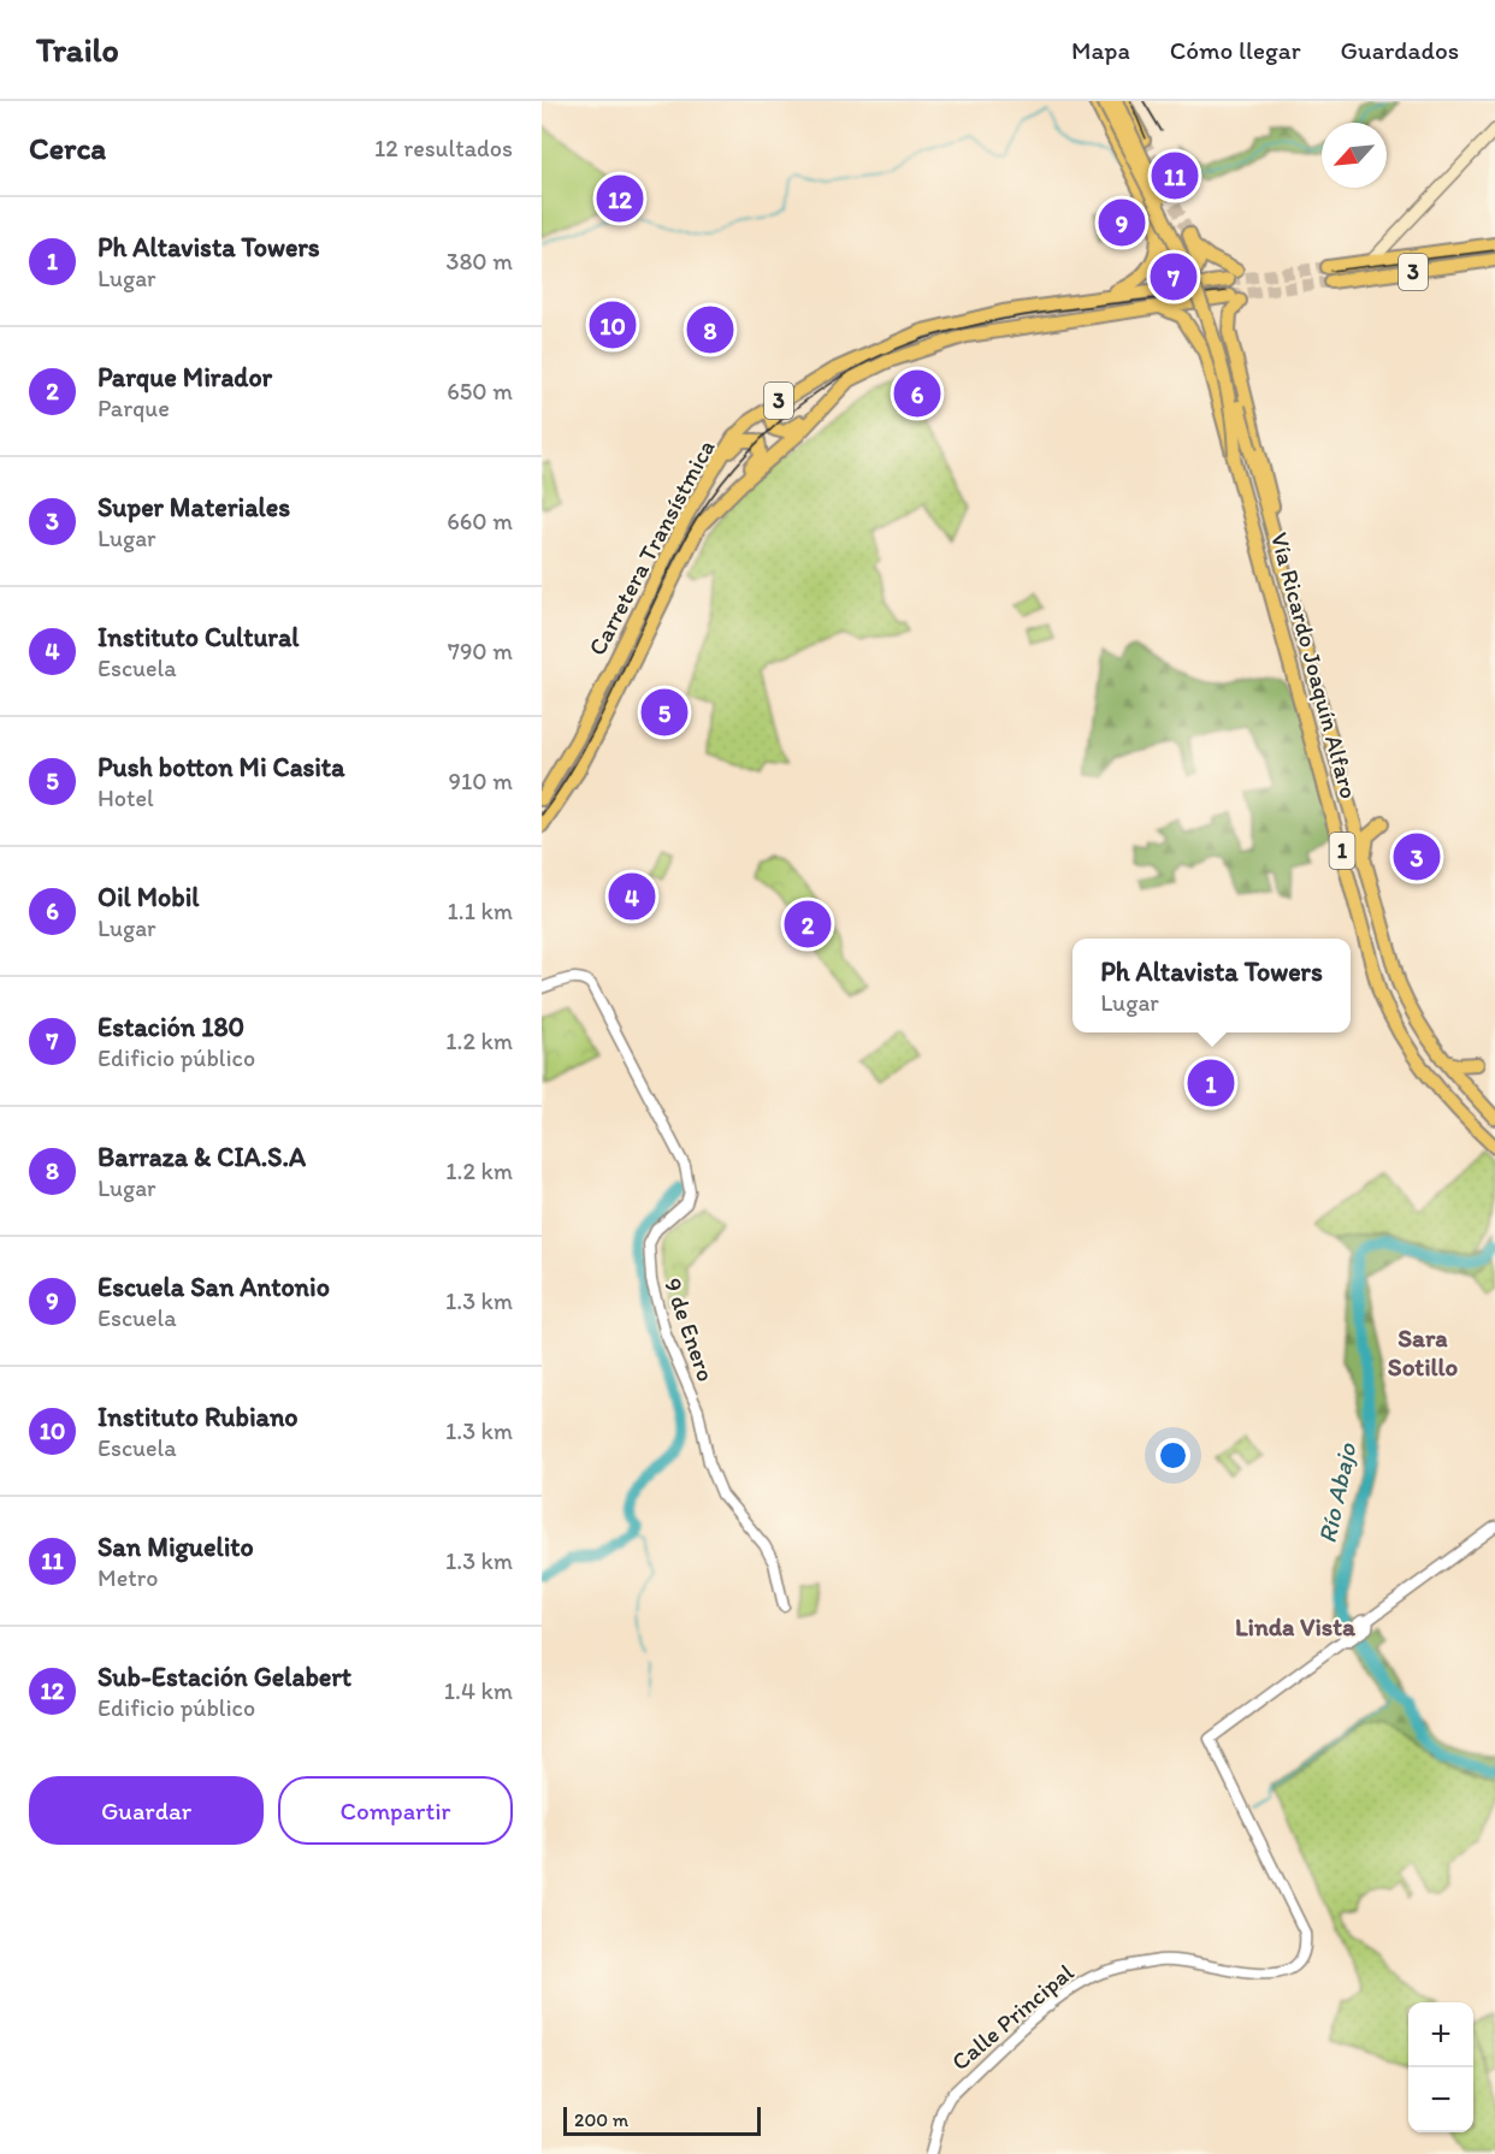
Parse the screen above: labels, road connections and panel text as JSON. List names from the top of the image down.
{
  "streets": {
    "main road": [
      "3",
      "Carretera Transístmica",
      "Vía Ricardo Joaquín Alfaro",
      "1"
    ],
    "street": ["9 de Enero", "Calle Principal"]
  },
  "districts": ["Sara Sotillo", "Linda Vista"],
  "water": ["Río Abajo"],
  "scale_bar": "200 m",
  "north": "bottom left",
  "page": {
    "header": "Trailo",
    "nav": ["Mapa", "Cómo llegar", "Guardados"],
    "heading": ["Cerca", "12 resultados"],
    "pins": [
      "11",
      "12",
      "9",
      "7",
      "10",
      "8",
      "6",
      "5",
      "3",
      "4",
      "2",
      "1"
    ],
    "list": [
      {
        "mark": "1",
        "name": "Ph Altavista Towers",
        "note": "Lugar",
        "value": "380 m"
      },
      {
        "mark": "2",
        "name": "Parque Mirador",
        "note": "Parque",
        "value": "650 m"
      },
      {
        "mark": "3",
        "name": "Super Materiales",
        "note": "Lugar",
        "value": "660 m"
      },
      {
        "mark": "4",
        "name": "Instituto Cultural",
        "note": "Escuela",
        "value": "790 m"
      },
      {
        "mark": "5",
        "name": "Push botton Mi Casita",
        "note": "Hotel",
        "value": "910 m"
      },
      {
        "mark": "6",
        "name": "Oil Mobil",
        "note": "Lugar",
        "value": "1.1 km"
      },
      {
        "mark": "7",
        "name": "Estación 180",
        "note": "Edificio público",
        "value": "1.2 km"
      },
      {
        "mark": "8",
        "name": "Barraza & CIA.S.A",
        "note": "Lugar",
        "value": "1.2 km"
      },
      {
        "mark": "9",
        "name": "Escuela San Antonio",
        "note": "Escuela",
        "value": "1.3 km"
      },
      {
        "mark": "10",
        "name": "Instituto Rubiano",
        "note": "Escuela",
        "value": "1.3 km"
      },
      {
        "mark": "11",
        "name": "San Miguelito",
        "note": "Metro",
        "value": "1.3 km"
      },
      {
        "mark": "12",
        "name": "Sub-Estación Gelabert",
        "note": "Edificio público",
        "value": "1.4 km"
      }
    ],
    "popup": ["Ph Altavista Towers", "Lugar"],
    "buttons": ["Guardar", "Compartir"],
    "map_buttons": ["+", "−"],
    "scale": "200 m"
  }
}
